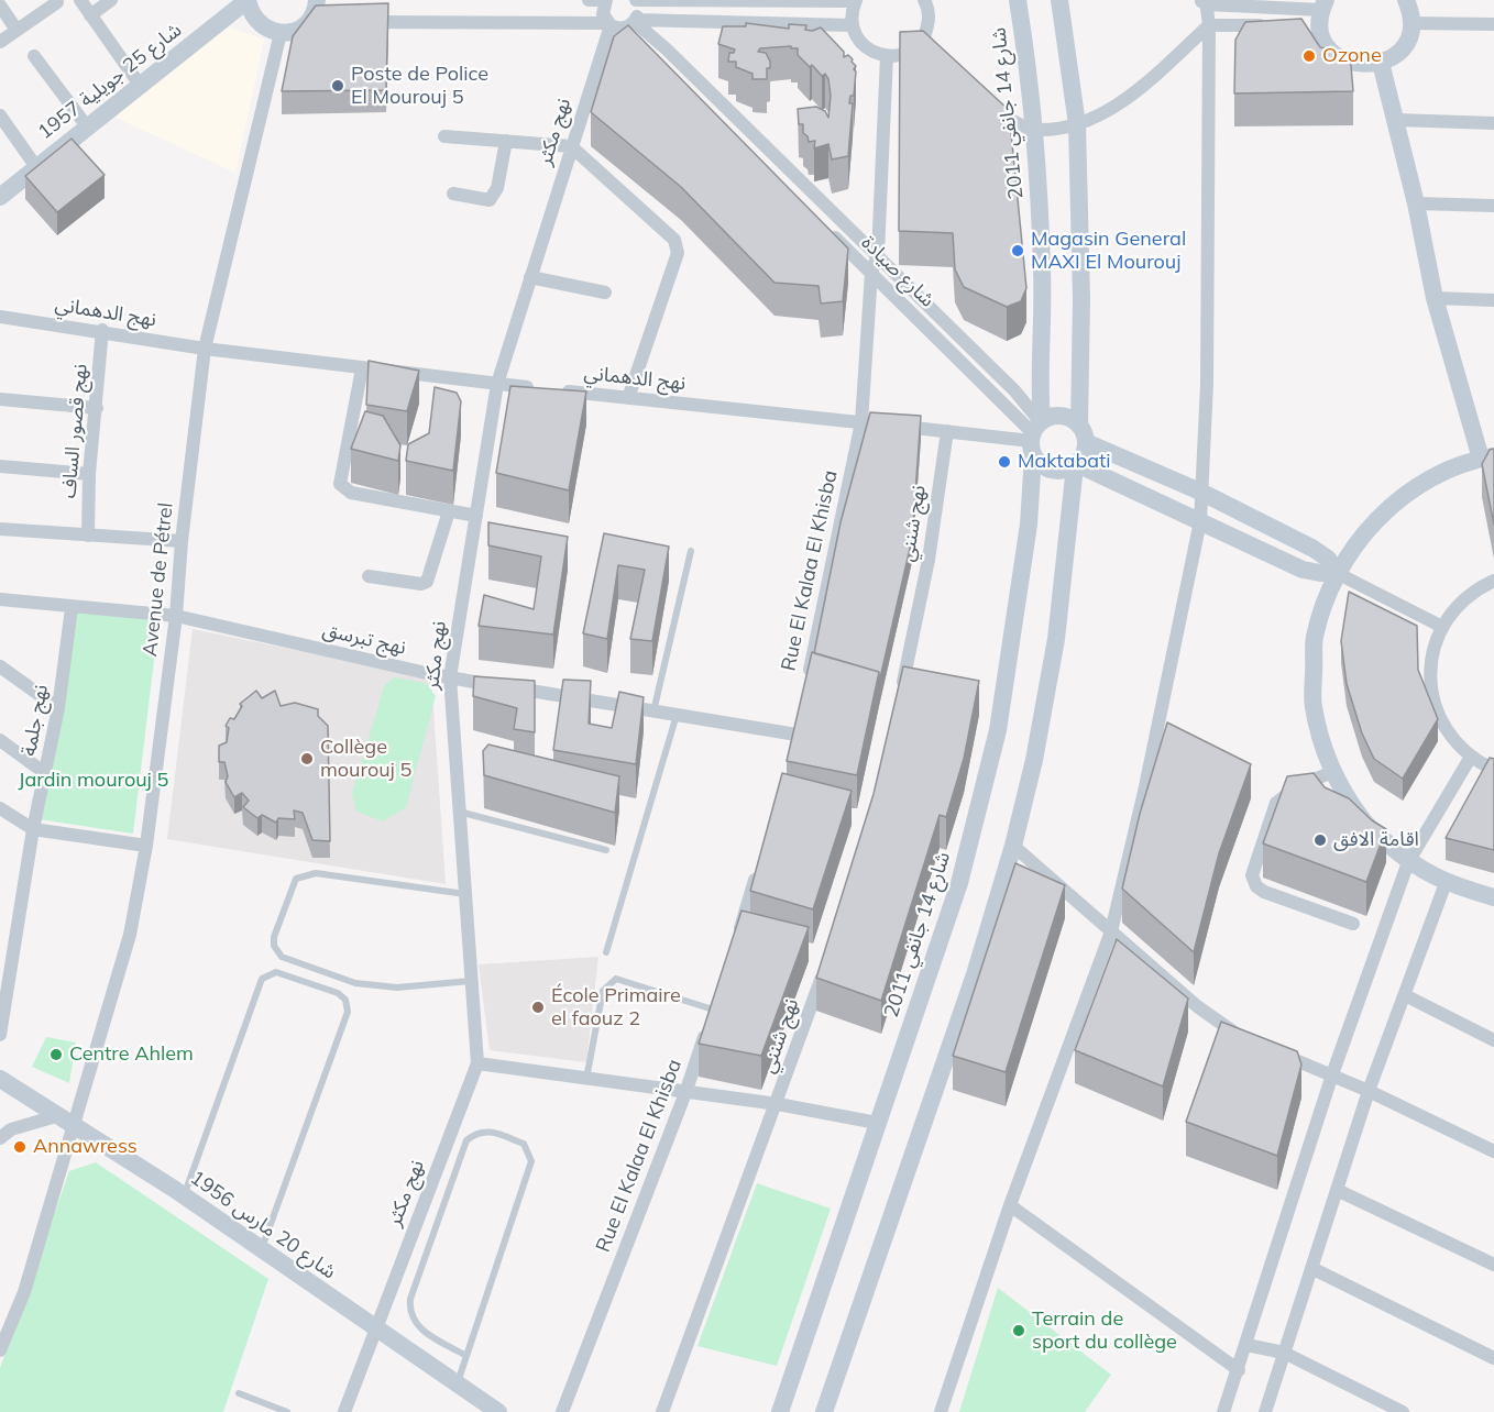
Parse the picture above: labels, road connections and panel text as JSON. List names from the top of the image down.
{
  "streets": {
    "street": [
      "شارع 25 جويلية 1957",
      "شارع 14 جانفي 2011",
      "نهج مكثر",
      "شارع صيادة",
      "نهج الدهماني",
      "نهج قصور الساف",
      "نهج شنني",
      "Rue El Kalaa El Khisba",
      "Avenue de Pétrel",
      "نهج تبرسق",
      "نهج جلمة",
      "شارع 20 مارس 1956"
    ]
  },
  "crossings": [
    ["شارع 14 جانفي 2011", "شارع صيادة"],
    ["شارع 14 جانفي 2011", "نهج الدهماني"],
    ["نهج مكثر", "شارع صيادة"],
    ["نهج مكثر", "نهج الدهماني"],
    ["نهج مكثر", "نهج تبرسق"],
    ["نهج مكثر", "شارع 20 مارس 1956"],
    ["شارع صيادة", "نهج الدهماني"],
    ["شارع صيادة", "Rue El Kalaa El Khisba"],
    ["نهج الدهماني", "نهج قصور الساف"],
    ["نهج الدهماني", "نهج شنني"],
    ["نهج الدهماني", "Rue El Kalaa El Khisba"],
    ["نهج الدهماني", "Avenue de Pétrel"],
    ["Avenue de Pétrel", "نهج تبرسق"],
    ["Avenue de Pétrel", "شارع 20 مارس 1956"],
    ["نهج تبرسق", "نهج جلمة"]
  ],
  "parks": ["Jardin mourouj 5"],
  "places": [
    "Ozone",
    "Poste de Police El Mourouj 5",
    "Magasin General MAXI El Mourouj",
    "Maktabati",
    "Collège mourouj 5",
    "اقامة الافق",
    "École Primaire el faouz 2",
    "Centre Ahlem",
    "Annawress",
    "Terrain de sport du collège"
  ]
}
